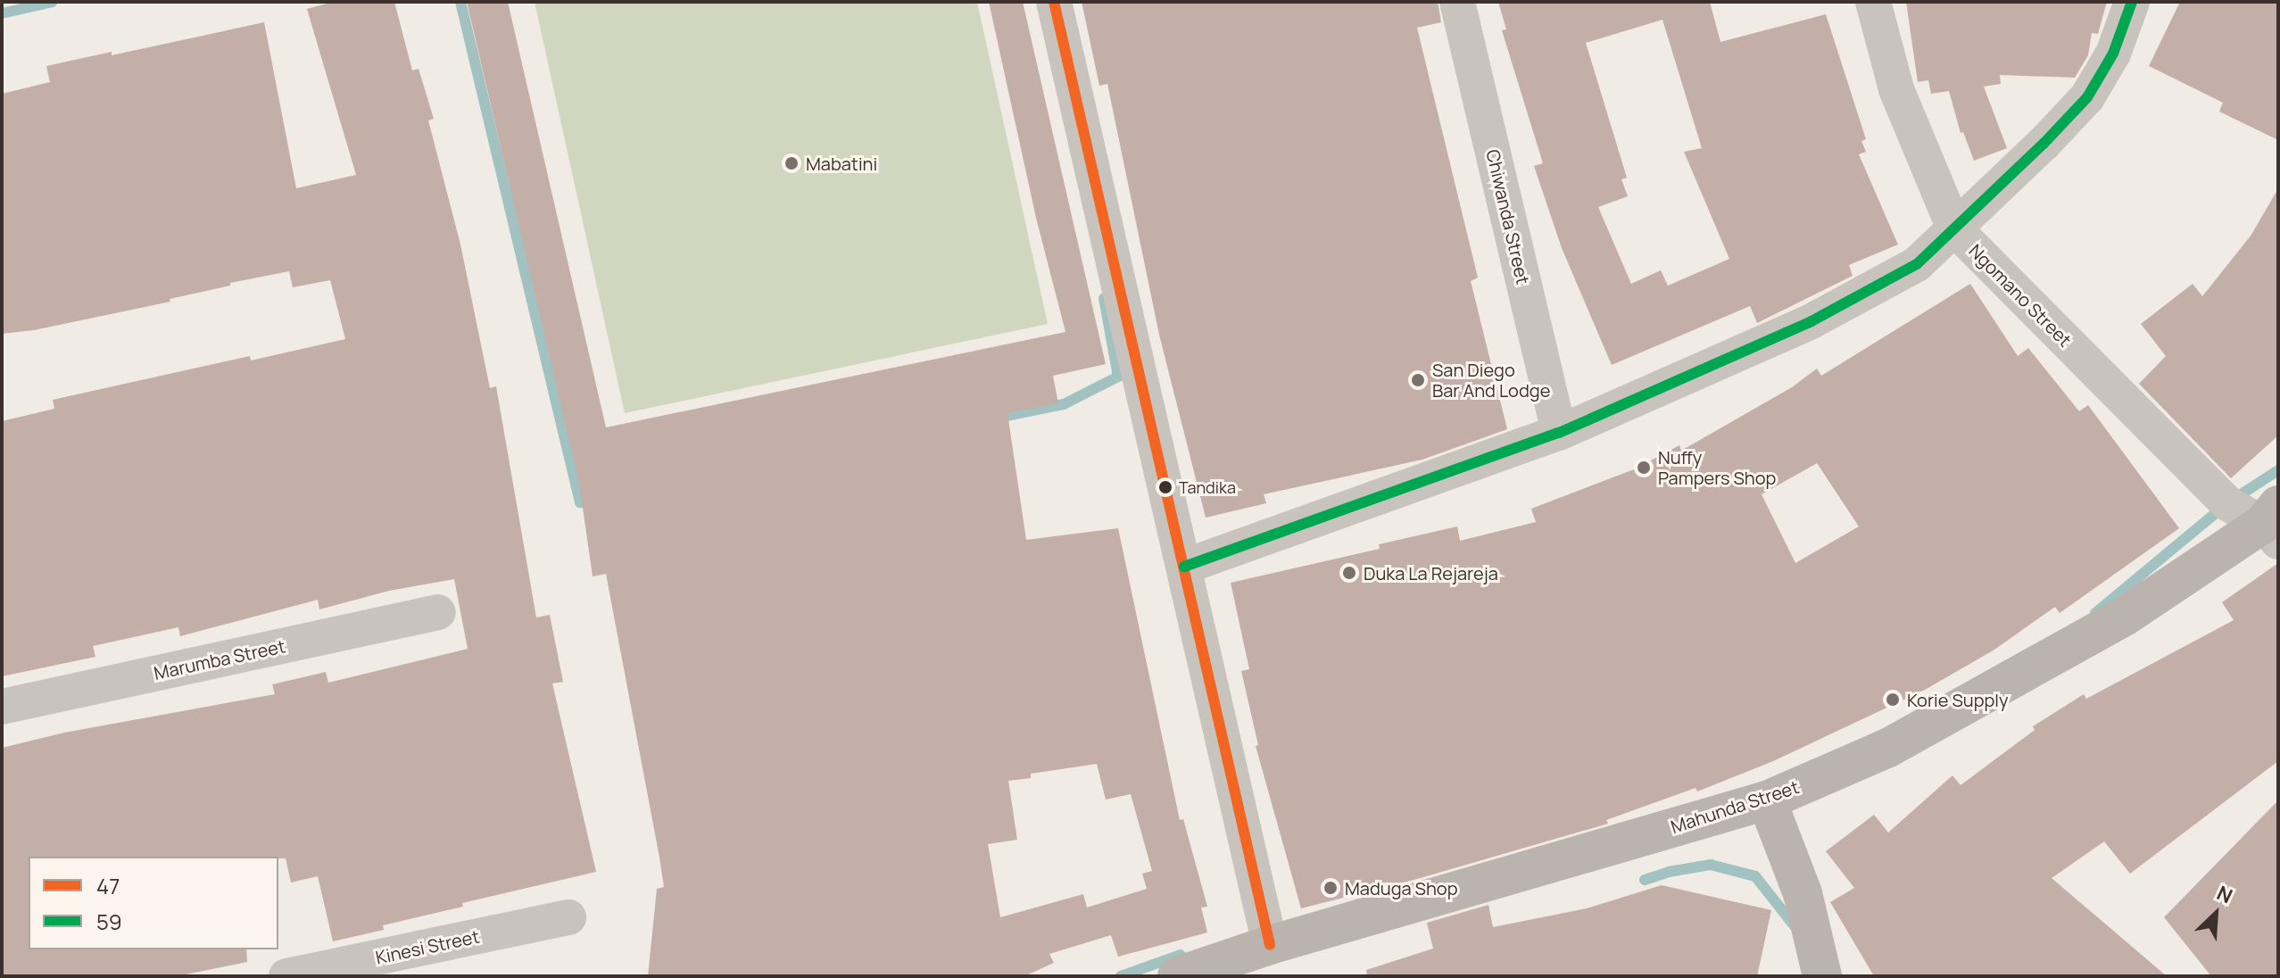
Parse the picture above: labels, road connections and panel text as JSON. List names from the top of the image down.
{
  "streets": {
    "street": [
      "Chiwanda Street",
      "Ngomano Street",
      "Marumba Street",
      "Mahunda Street",
      "Kinesi Street"
    ]
  },
  "crossings": [
    ["Ngomano Street", "Mahunda Street"]
  ],
  "places": [
    "Mabatini",
    "San Diego Bar And Lodge",
    "Nuffy Pampers Shop",
    "Tandika",
    "Duka La Rejareja",
    "Korie Supply",
    "Maduga Shop"
  ],
  "lines": ["transit line 47", "transit line 59"],
  "legend": ["47", "59"],
  "north": "top right"
}
